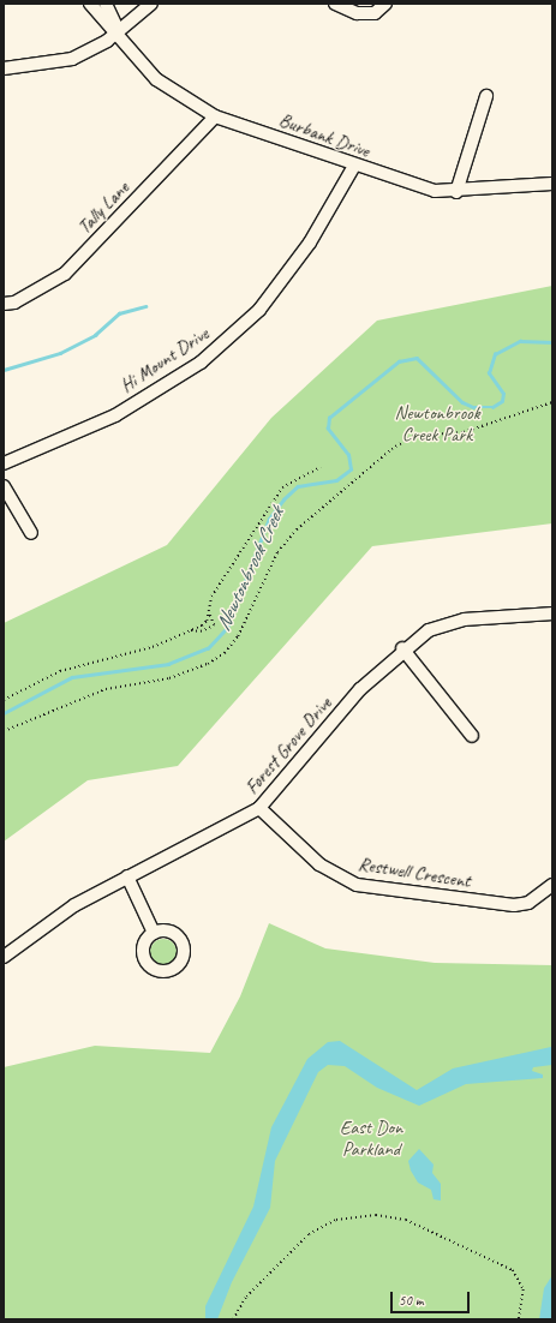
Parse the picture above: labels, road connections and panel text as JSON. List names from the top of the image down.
{
  "streets": {
    "street": [
      "Burbank Drive",
      "Tally Lane",
      "Hi Mount Drive",
      "Forest Grove Drive",
      "Restwell Crescent"
    ]
  },
  "crossings": [
    ["Burbank Drive", "Tally Lane"],
    ["Burbank Drive", "Hi Mount Drive"],
    ["Forest Grove Drive", "Restwell Crescent"]
  ],
  "water": ["Newtonbrook Creek"],
  "parks": ["Newtonbrook Creek Park", "East Don Parkland"],
  "scale_bar": "50 m"
}
